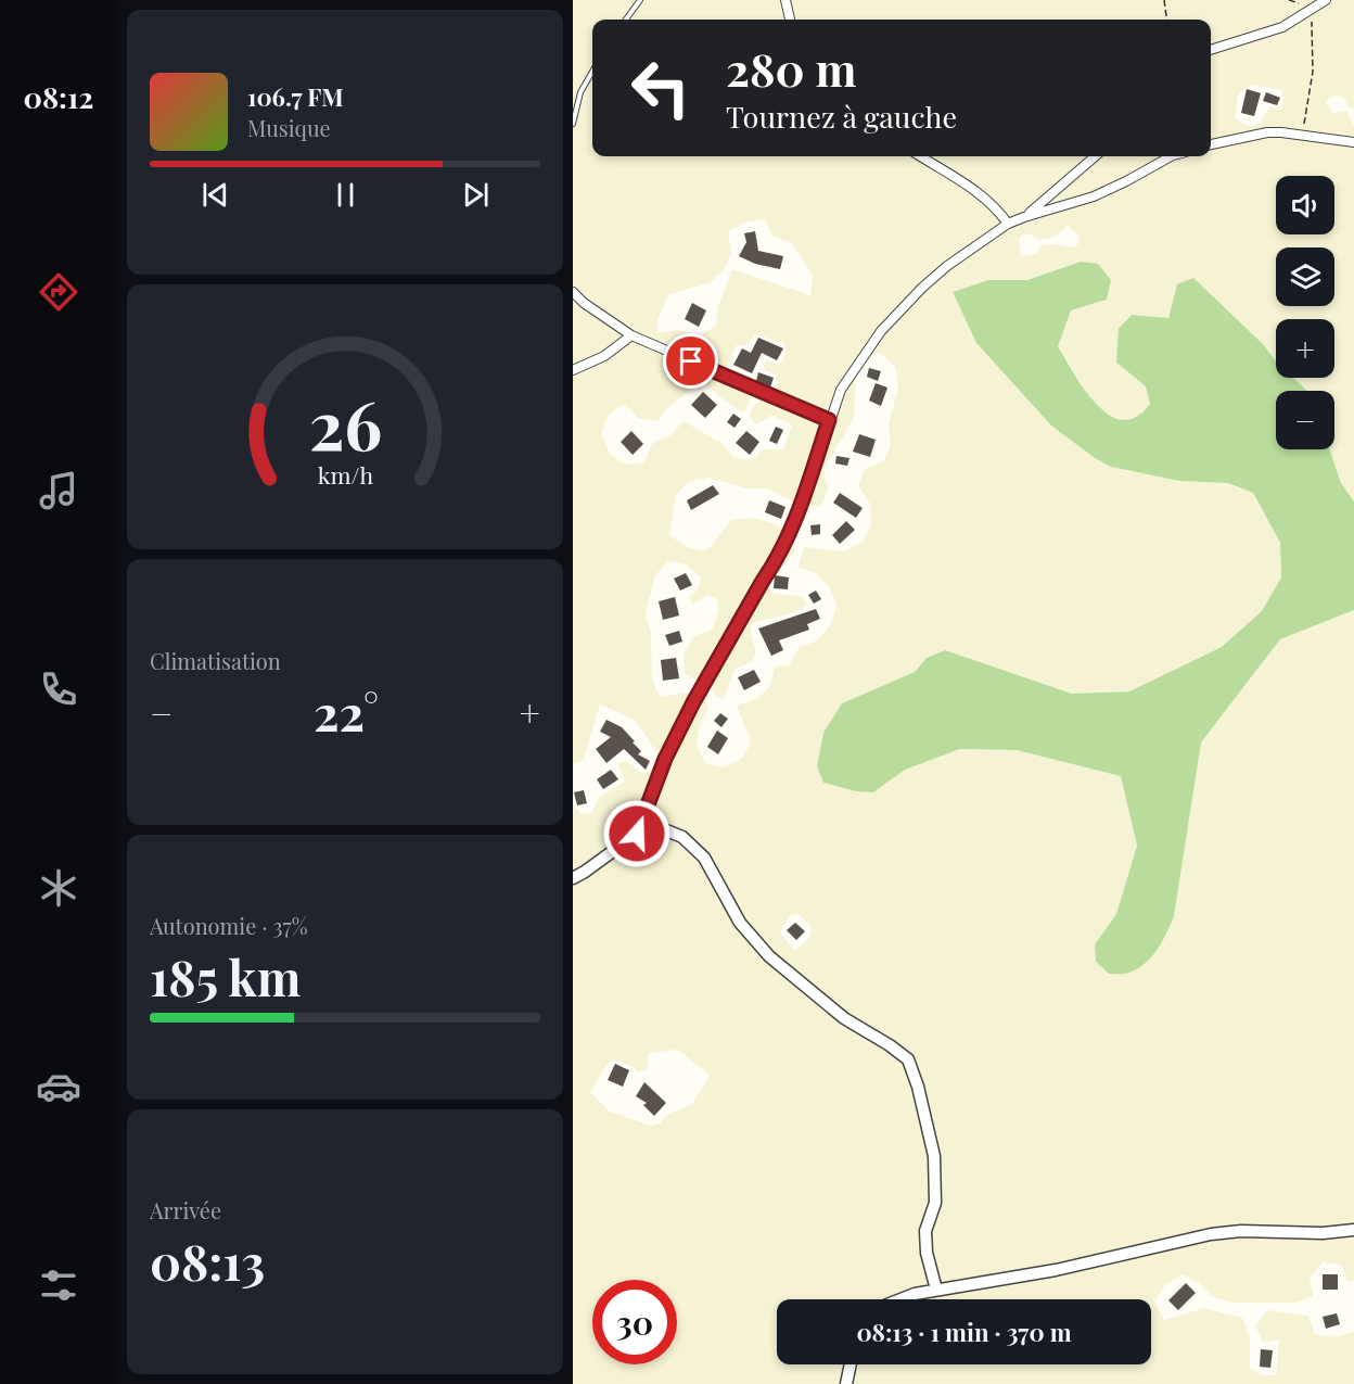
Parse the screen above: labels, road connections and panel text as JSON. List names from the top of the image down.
{
  "page": {
    "tabs": "08:12",
    "turn": ["280 m", "Tournez à gauche"],
    "song": ["106.7 FM", "Musique"],
    "map_buttons": ["+", "−"],
    "tile": [
      "Climatisation",
      ["Autonomie · 37%", "185 km"],
      ["Arrivée", "08:13"]
    ],
    "heat": ["−", "22°", "+"],
    "limit": "30",
    "trip": "08:13 · 1 min · 370 m",
    "gauge": ["26", "km/h"]
  }
}
